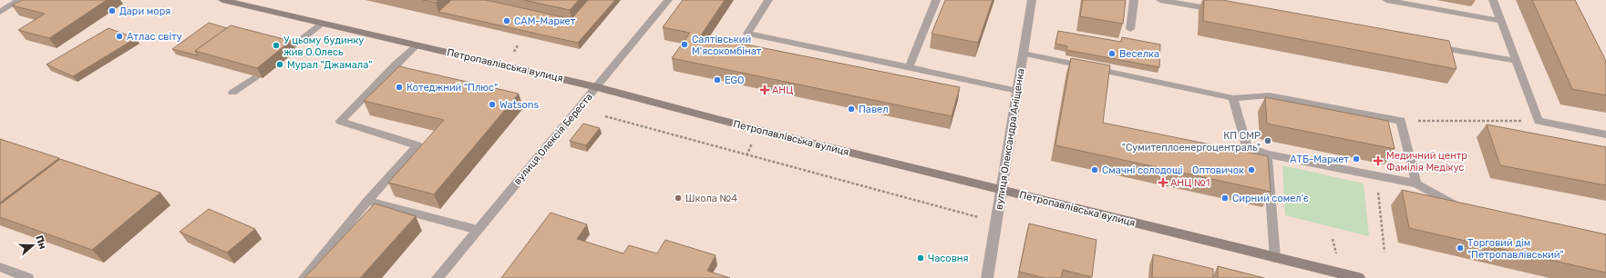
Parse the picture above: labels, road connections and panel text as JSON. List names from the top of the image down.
{
  "streets": {
    "main road": ["Петропавлівська вулиця"],
    "street": ["вулиця Олексія Береста", "вулиця Олександра Аніщенка"]
  },
  "crossings": [
    ["Петропавлівська вулиця", "вулиця Олексія Береста"],
    ["Петропавлівська вулиця", "вулиця Олександра Аніщенка"]
  ],
  "places": {
    "other": [
      "Дари моря",
      "САМ-Маркет",
      "Атлас світу",
      "Салтівський М'ясокомбінат",
      "У цьому будинку жив О.Олесь",
      "Веселка",
      "Мурал \"Джамала\"",
      "EGO",
      "Котеджний \"Плюс\"",
      "Watsons",
      "Павел",
      "КП СМР \"Сумитеплоенергоцентраль\"",
      "АТБ-Маркет",
      "Смачні солодощі",
      "Оптовичок",
      "Школа №4",
      "Сирний сомел'є",
      "Торговий дім \"Петропавлівський\"",
      "Часовня"
    ],
    "health": ["АНЦ", "Медичний центр Фамілія Медікус", "АНЦ №1"]
  },
  "north": "right"
}
